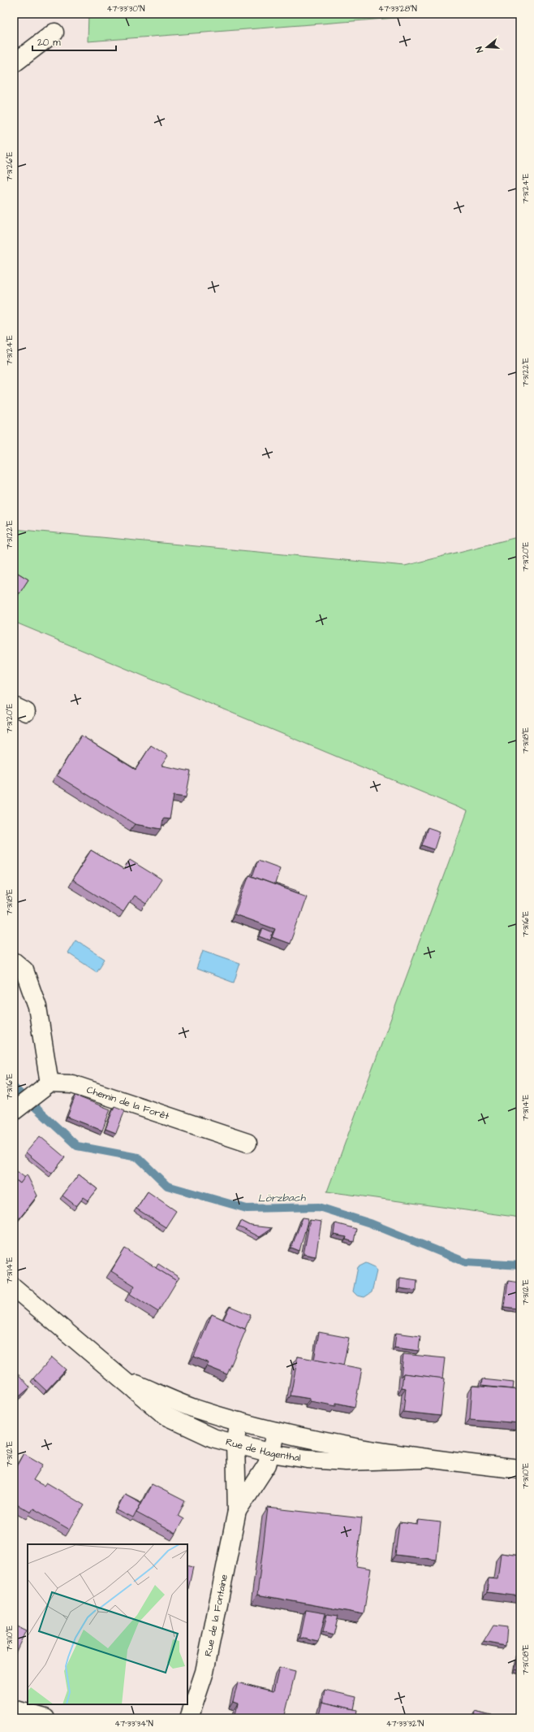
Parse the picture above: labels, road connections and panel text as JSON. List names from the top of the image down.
{
  "streets": {
    "main road": ["Chemin de la Forêt", "Rue de Hagenthal", "Rue de la Fontaine"]
  },
  "crossings": [
    ["Rue de Hagenthal", "Rue de la Fontaine"]
  ],
  "water": ["Lörzbach"],
  "scale_bar": "20 m",
  "north": "left",
  "coordinates": [
    "47°33'30\"N",
    "47°33'28\"N",
    "7°31'26\"E",
    "7°31'24\"E",
    "7°31'22\"E",
    "7°31'20\"E",
    "7°31'18\"E",
    "7°31'16\"E",
    "7°31'14\"E",
    "7°31'12\"E",
    "7°31'10\"E",
    "7°31'08\"E",
    "47°33'34\"N",
    "47°33'32\"N"
  ]
}
